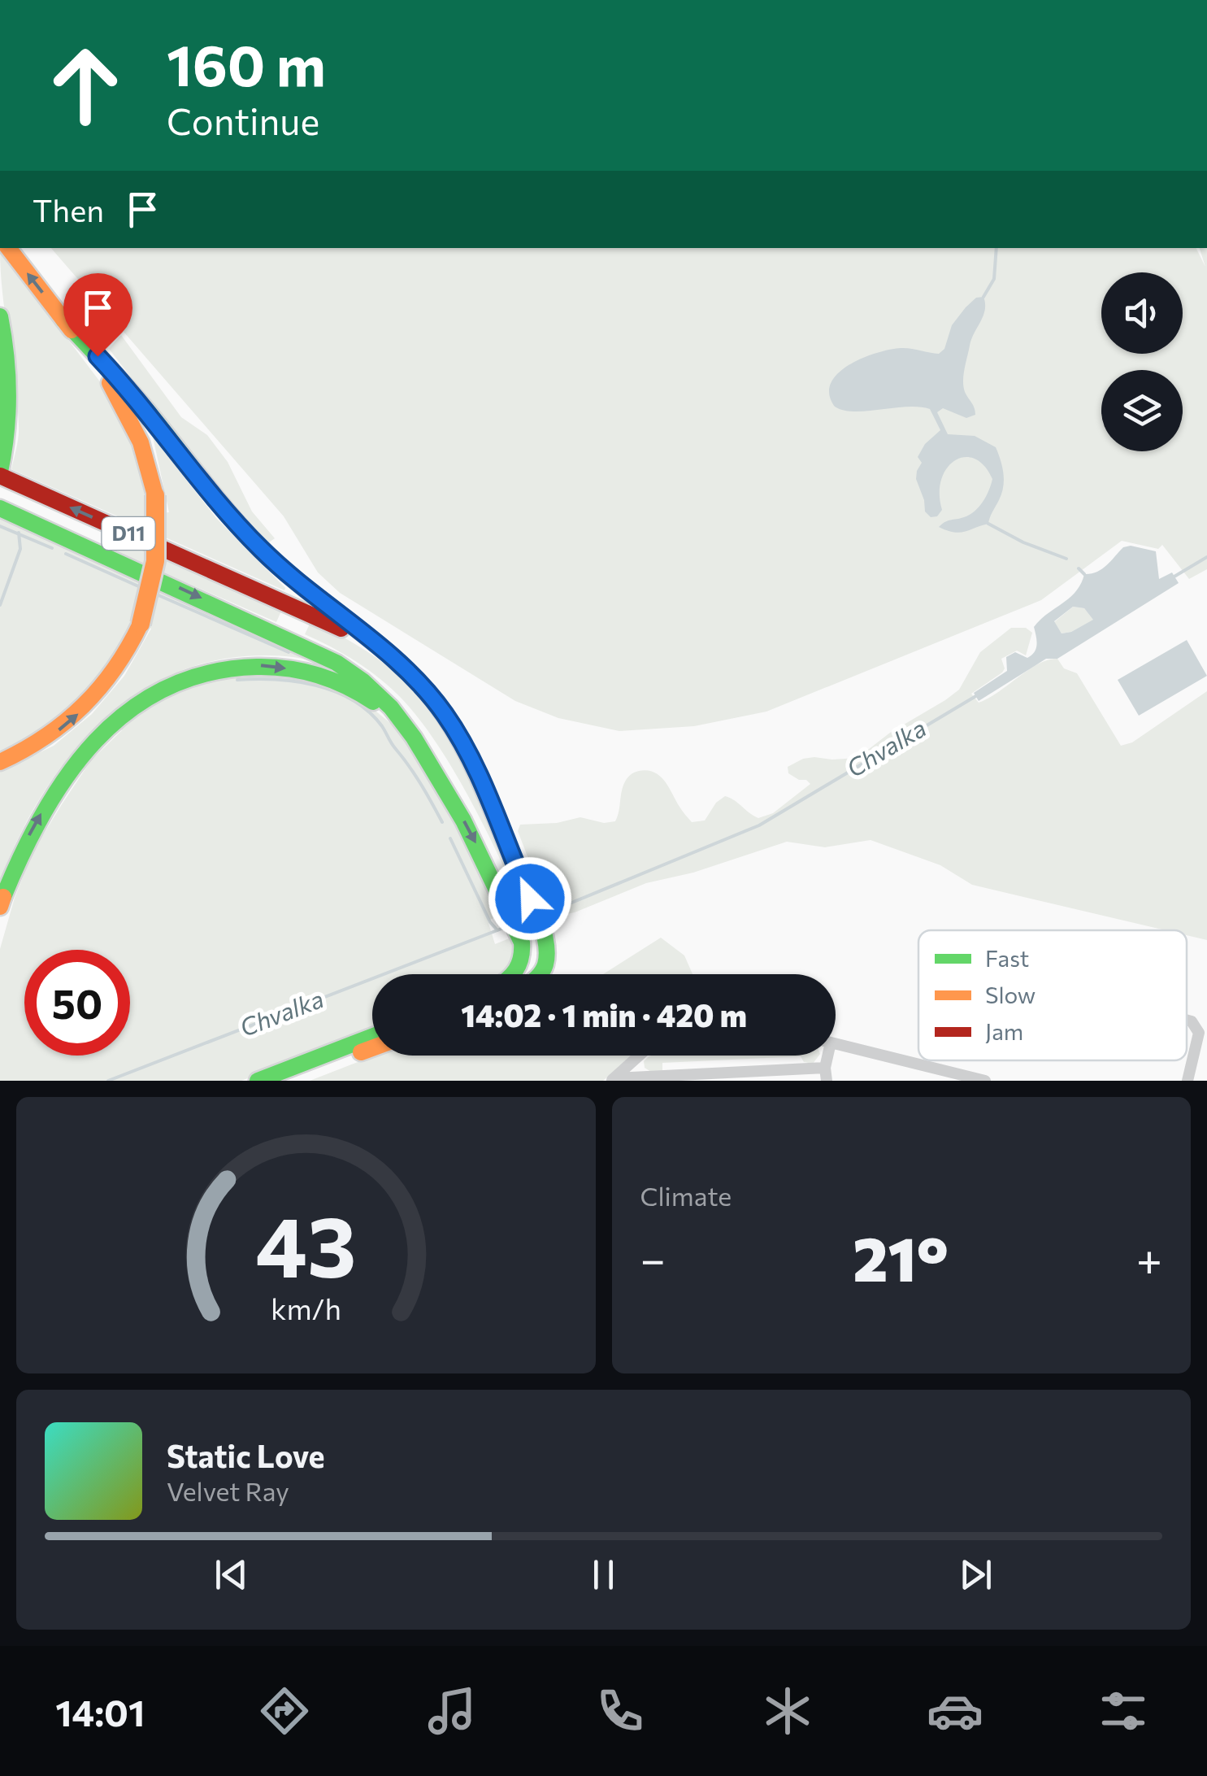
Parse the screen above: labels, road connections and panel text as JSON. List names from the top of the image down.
{
  "streets": {
    "main road": ["D11"]
  },
  "water": ["Chvalka"],
  "legend": ["Fast", "Slow", "Jam"],
  "page": {
    "turn": ["160 m", "Continue"],
    "then": "Then",
    "limit": "50",
    "trip": "14:02 · 1 min · 420 m",
    "tile": "Climate",
    "heat": ["−", "21°", "+"],
    "song": ["Static Love", "Velvet Ray"],
    "tabs": "14:01",
    "gauge": ["43", "km/h"]
  }
}
